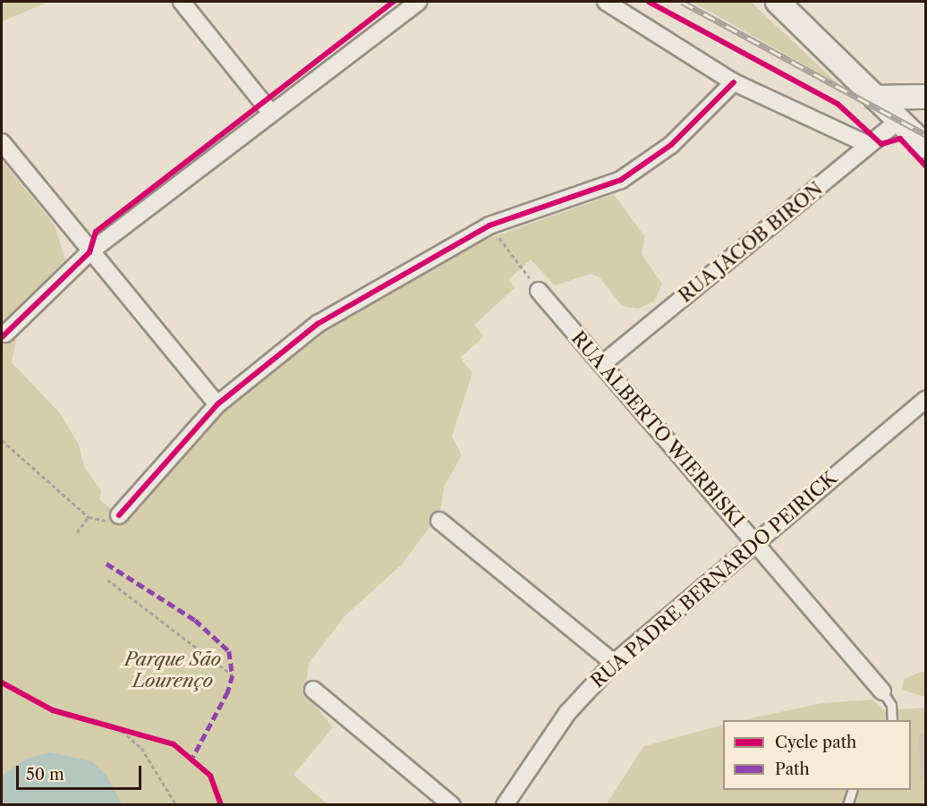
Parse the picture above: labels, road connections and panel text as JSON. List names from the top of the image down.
{
  "streets": {
    "street": ["RUA JACOB BIRON", "RUA ALBERTO WIERBISKI", "RUA PADRE BERNARDO PEIRICK"]
  },
  "crossings": [
    ["RUA JACOB BIRON", "RUA ALBERTO WIERBISKI"],
    ["RUA ALBERTO WIERBISKI", "RUA PADRE BERNARDO PEIRICK"]
  ],
  "parks": ["Parque São Lourenço"],
  "legend": ["Cycle path", "Path"],
  "scale_bar": "50 m"
}
